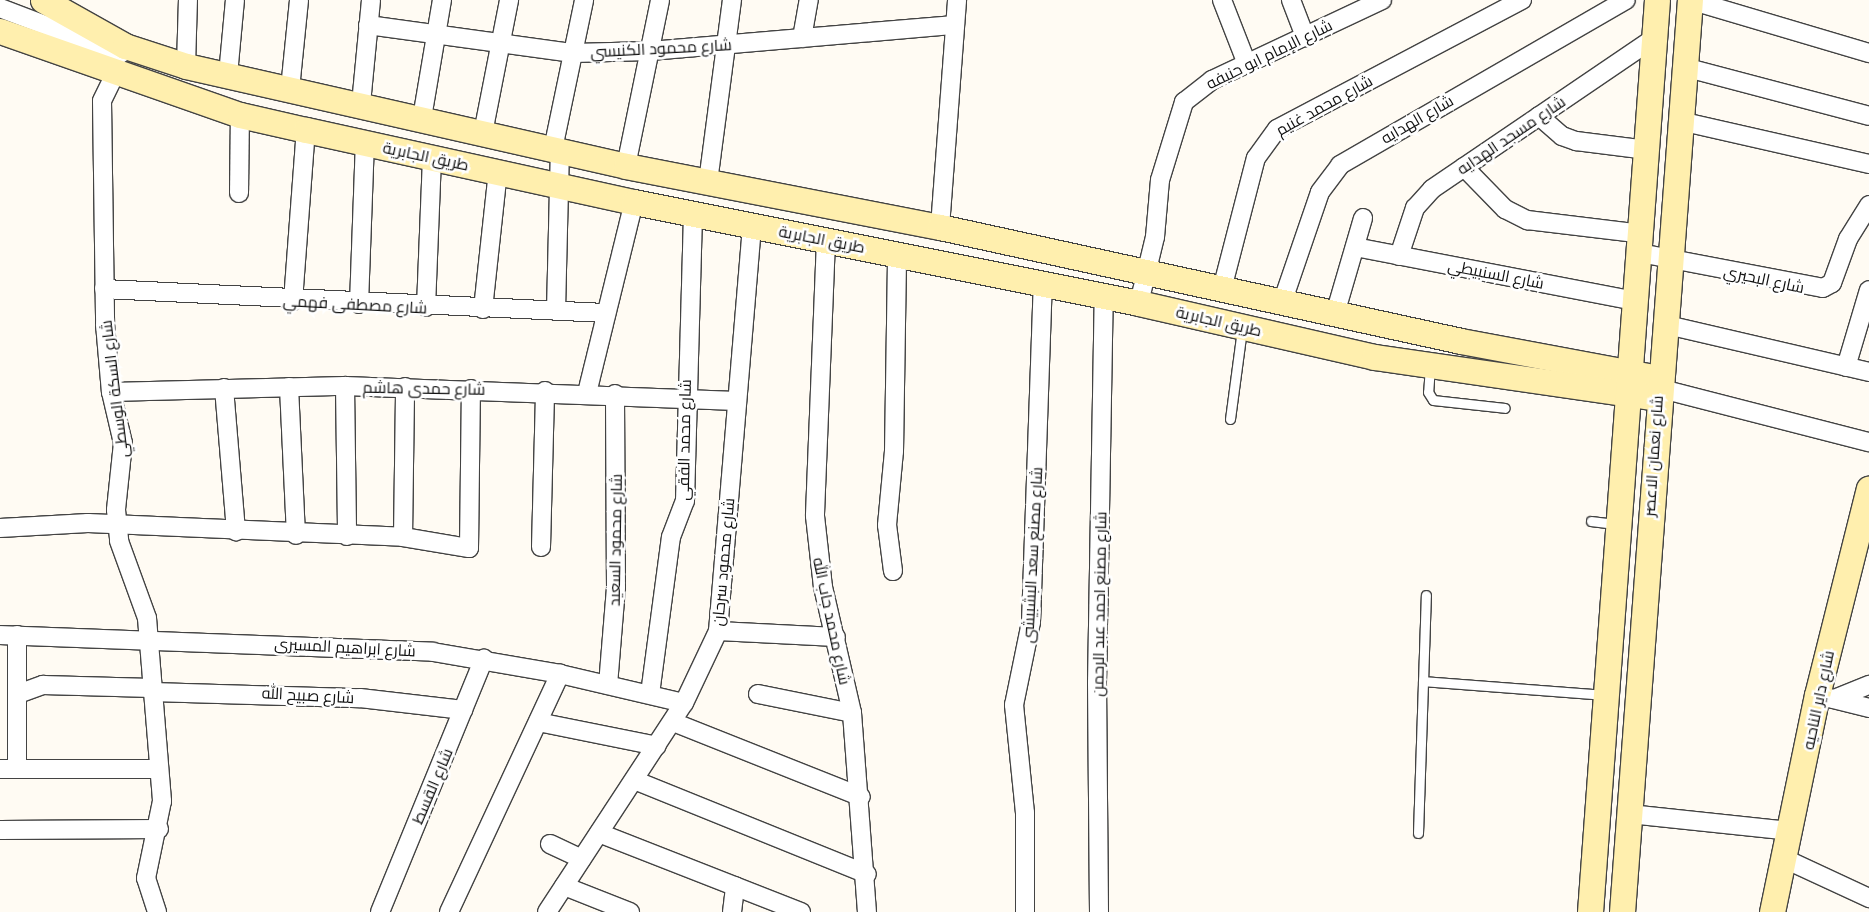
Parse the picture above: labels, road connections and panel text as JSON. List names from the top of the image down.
{
  "streets": {
    "street": [
      "شارع محمود الكنيسي",
      "شارع الإمام ابو حنيفه",
      "شارع محمد غنيم",
      "شارع الهدايه",
      "شارع مسجد الهدايه",
      "طريق الجابرية",
      "شارع السنبيطي",
      "شارع البحيري",
      "شارع مصطفى فهمي",
      "شارع حمدى هاشم",
      "شارع السكة الوسطي",
      "شارع محمد الفقي",
      "شارع نعمان الاعصر",
      "شارع محمود السعيد",
      "شارع مصنع سعد البشبيشى",
      "شارع محمود سرحان",
      "شارع مصنع احمد عبد الرحمن",
      "شارع محمد جاب الله",
      "شارع ابراهيم المسيرى",
      "شارع صبيح الله",
      "شارع داير الناحيه",
      "شارع القسط"
    ]
  },
  "crossings": [
    ["شارع الإمام ابو حنيفه", "طريق الجابرية"],
    ["شارع محمد غنيم", "طريق الجابرية"],
    ["شارع الهدايه", "طريق الجابرية"],
    ["شارع مسجد الهدايه", "شارع السنبيطي"],
    ["شارع مسجد الهدايه", "شارع البحيري"],
    ["شارع مسجد الهدايه", "شارع نعمان الاعصر"],
    ["طريق الجابرية", "شارع السكة الوسطي"],
    ["طريق الجابرية", "شارع محمد الفقي"],
    ["طريق الجابرية", "شارع نعمان الاعصر"],
    ["طريق الجابرية", "شارع مصنع سعد البشبيشى"],
    ["طريق الجابرية", "شارع محمود سرحان"],
    ["طريق الجابرية", "شارع مصنع احمد عبد الرحمن"],
    ["طريق الجابرية", "شارع محمد جاب الله"],
    ["شارع السنبيطي", "شارع نعمان الاعصر"],
    ["شارع البحيري", "شارع نعمان الاعصر"],
    ["شارع مصطفى فهمي", "شارع السكة الوسطي"],
    ["شارع حمدى هاشم", "شارع السكة الوسطي"],
    ["شارع حمدى هاشم", "شارع محمد الفقي"],
    ["شارع حمدى هاشم", "شارع محمود السعيد"],
    ["شارع حمدى هاشم", "شارع محمود سرحان"],
    ["شارع السكة الوسطي", "شارع ابراهيم المسيرى"],
    ["شارع السكة الوسطي", "شارع صبيح الله"],
    ["شارع محمد الفقي", "شارع ابراهيم المسيرى"],
    ["شارع محمود السعيد", "شارع ابراهيم المسيرى"],
    ["شارع محمود سرحان", "شارع ابراهيم المسيرى"],
    ["شارع ابراهيم المسيرى", "شارع القسط"],
    ["شارع صبيح الله", "شارع القسط"]
  ]
}
